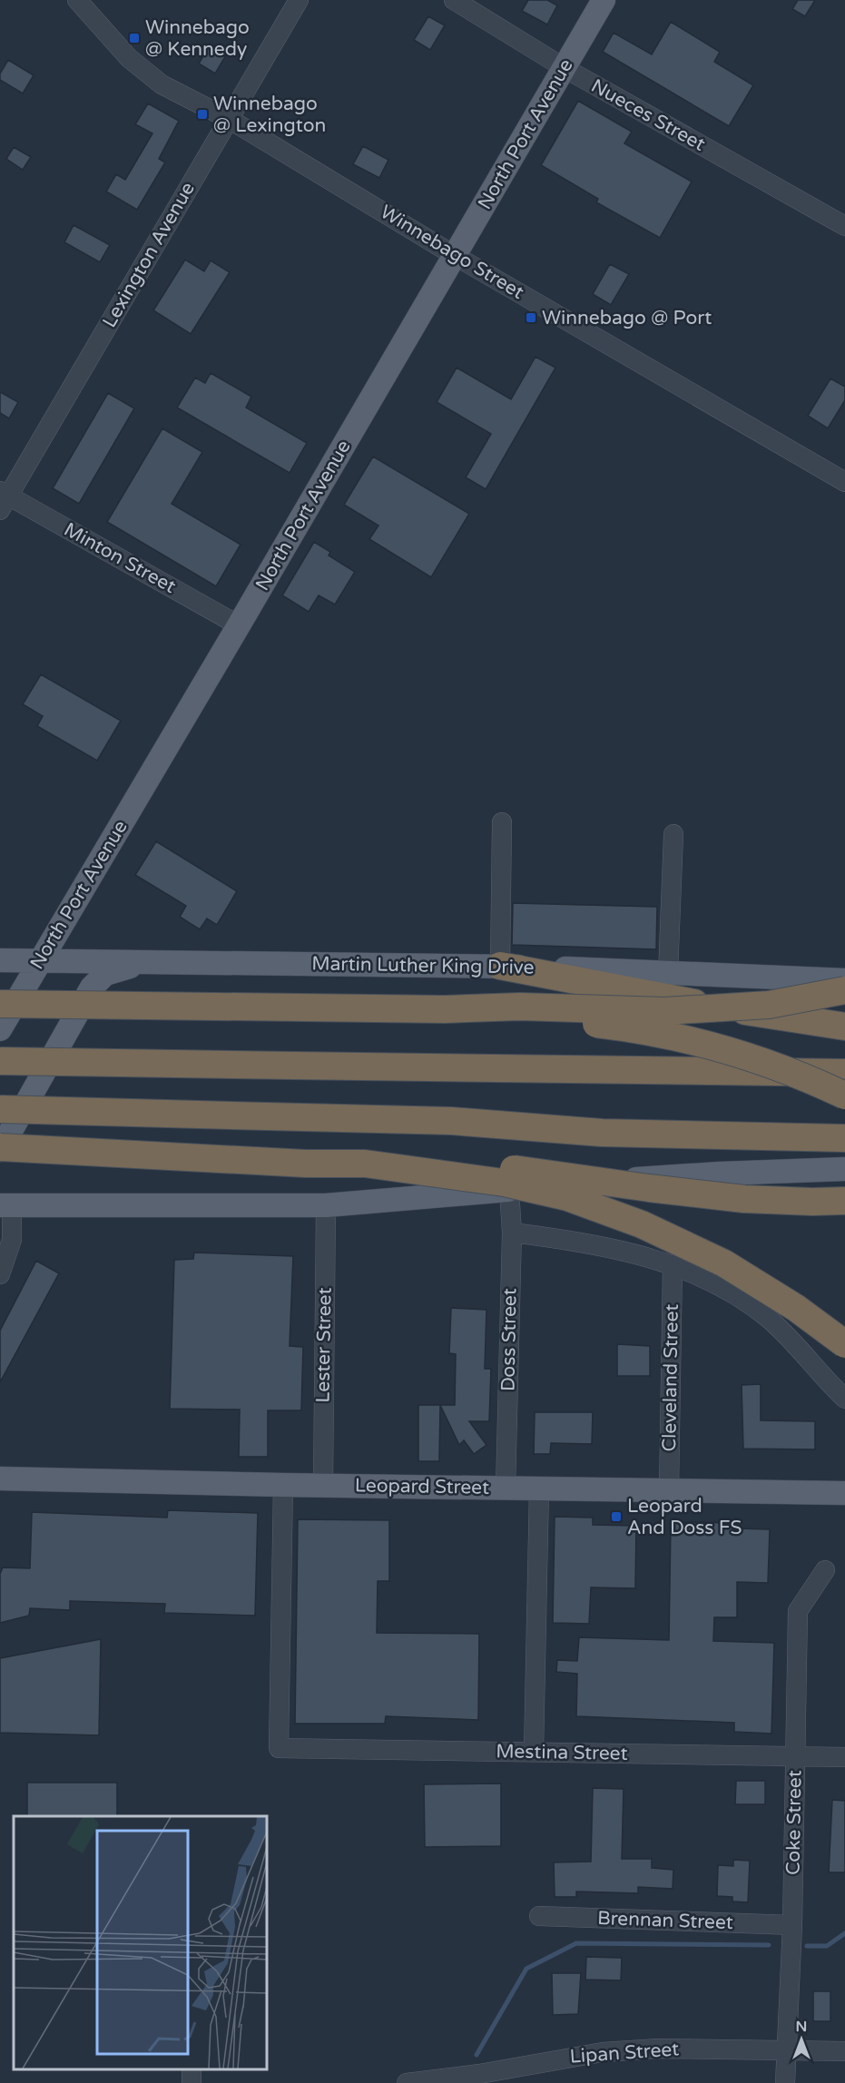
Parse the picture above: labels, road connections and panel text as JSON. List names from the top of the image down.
{
  "streets": {
    "main road": ["North Port Avenue", "Martin Luther King Drive", "Leopard Street"],
    "street": [
      "Nueces Street",
      "Winnebago Street",
      "Lexington Avenue",
      "Minton Street",
      "Doss Street",
      "Lester Street",
      "Cleveland Street",
      "Mestina Street",
      "Coke Street",
      "Brennan Street",
      "Lipan Street"
    ]
  },
  "crossings": [
    ["Nueces Street", "North Port Avenue"],
    ["North Port Avenue", "Winnebago Street"],
    ["North Port Avenue", "Minton Street"],
    ["North Port Avenue", "Martin Luther King Drive"],
    ["Winnebago Street", "Lexington Avenue"],
    ["Lexington Avenue", "Minton Street"],
    ["Doss Street", "Leopard Street"],
    ["Lester Street", "Leopard Street"],
    ["Cleveland Street", "Leopard Street"],
    ["Leopard Street", "Mestina Street"],
    ["Mestina Street", "Coke Street"],
    ["Coke Street", "Brennan Street"],
    ["Coke Street", "Lipan Street"]
  ],
  "places": {
    "transit": [
      "Winnebago @ Kennedy",
      "Winnebago @ Lexington",
      "Winnebago @ Port",
      "Leopard And Doss FS"
    ]
  },
  "north": "top"
}
